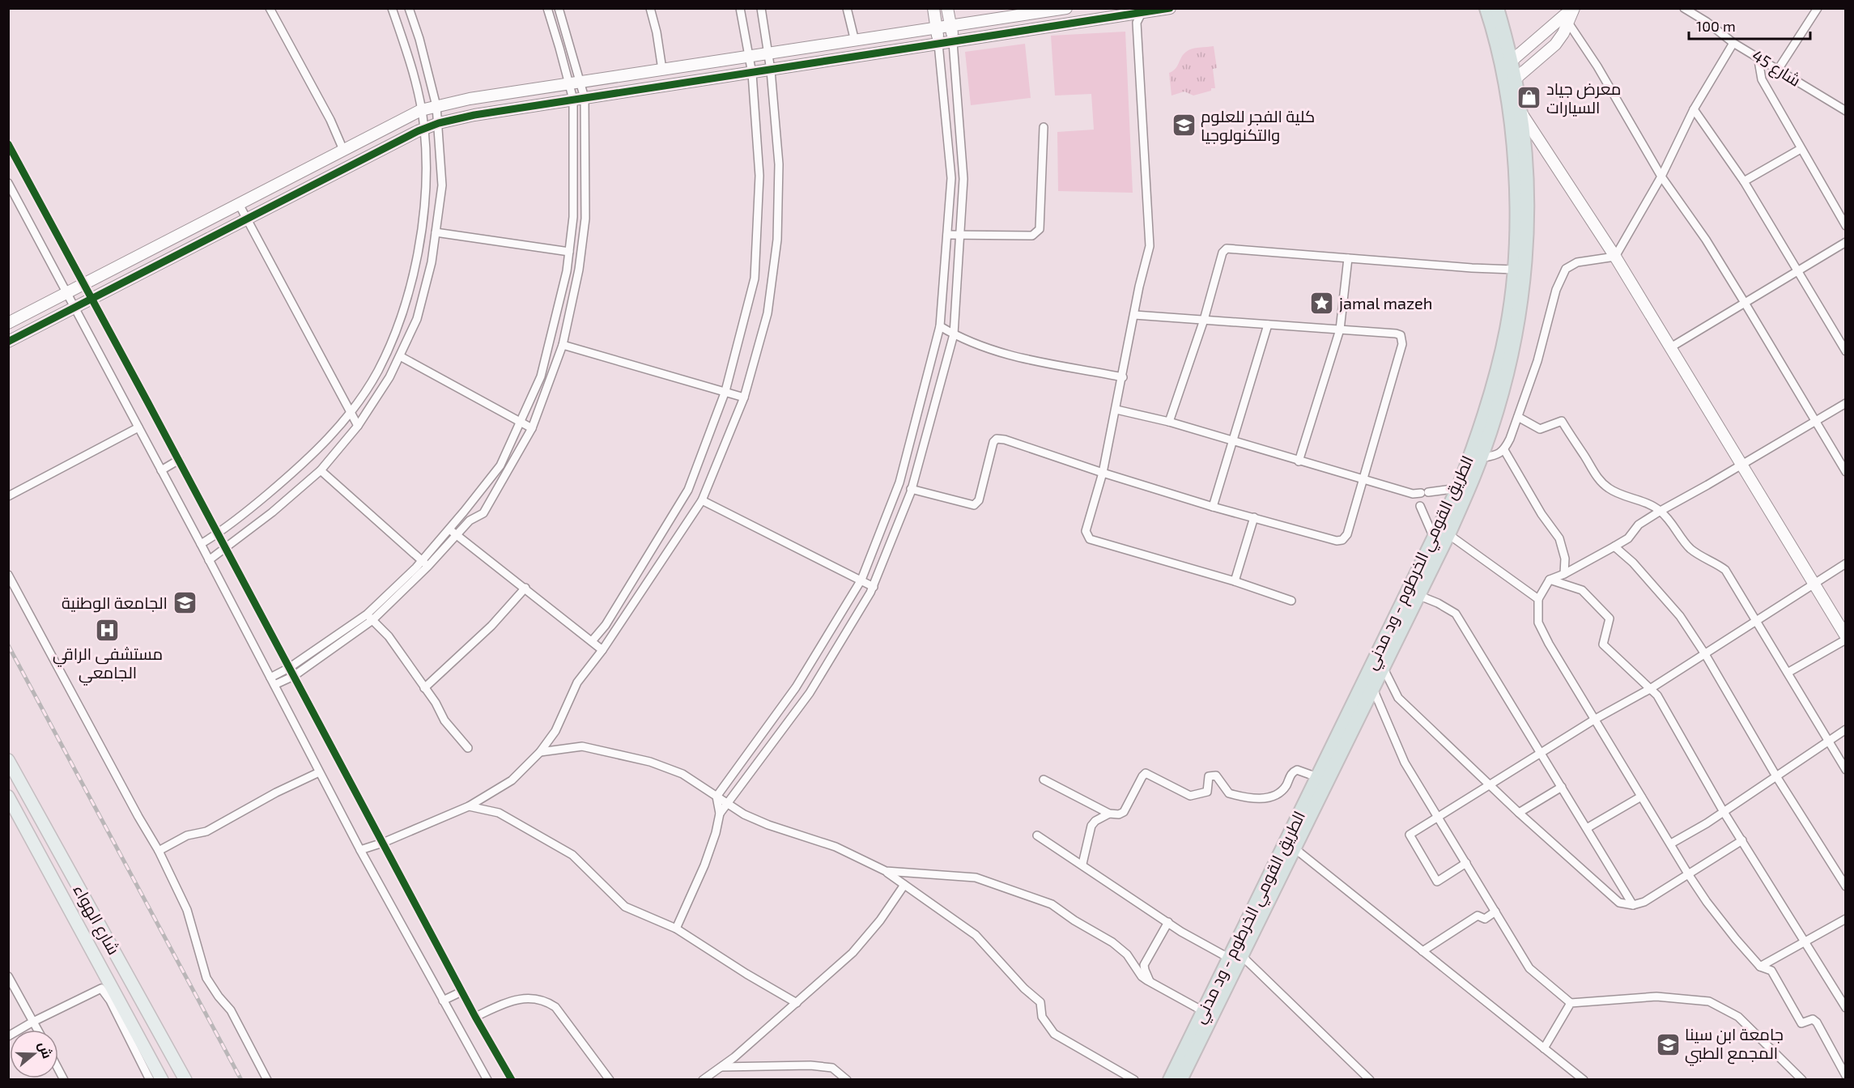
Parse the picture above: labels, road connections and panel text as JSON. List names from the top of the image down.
{
  "streets": {
    "highway": ["الطريق القومي الخرطوم - ود مدني"],
    "main road": ["شارع الهواء"],
    "street": ["شارع 45"]
  },
  "places": {
    "shop": ["معرض جياد السيارات"],
    "school or university": ["كلية الفجر للعلوم والتكنولوجيا", "الجامعة الوطنية", "جامعة ابن سينا المجمع الطبي"],
    "place": ["jamal mazeh"],
    "hospital": ["مستشفى الراقي الجامعي"]
  },
  "scale_bar": "100 m",
  "north": "right"
}
